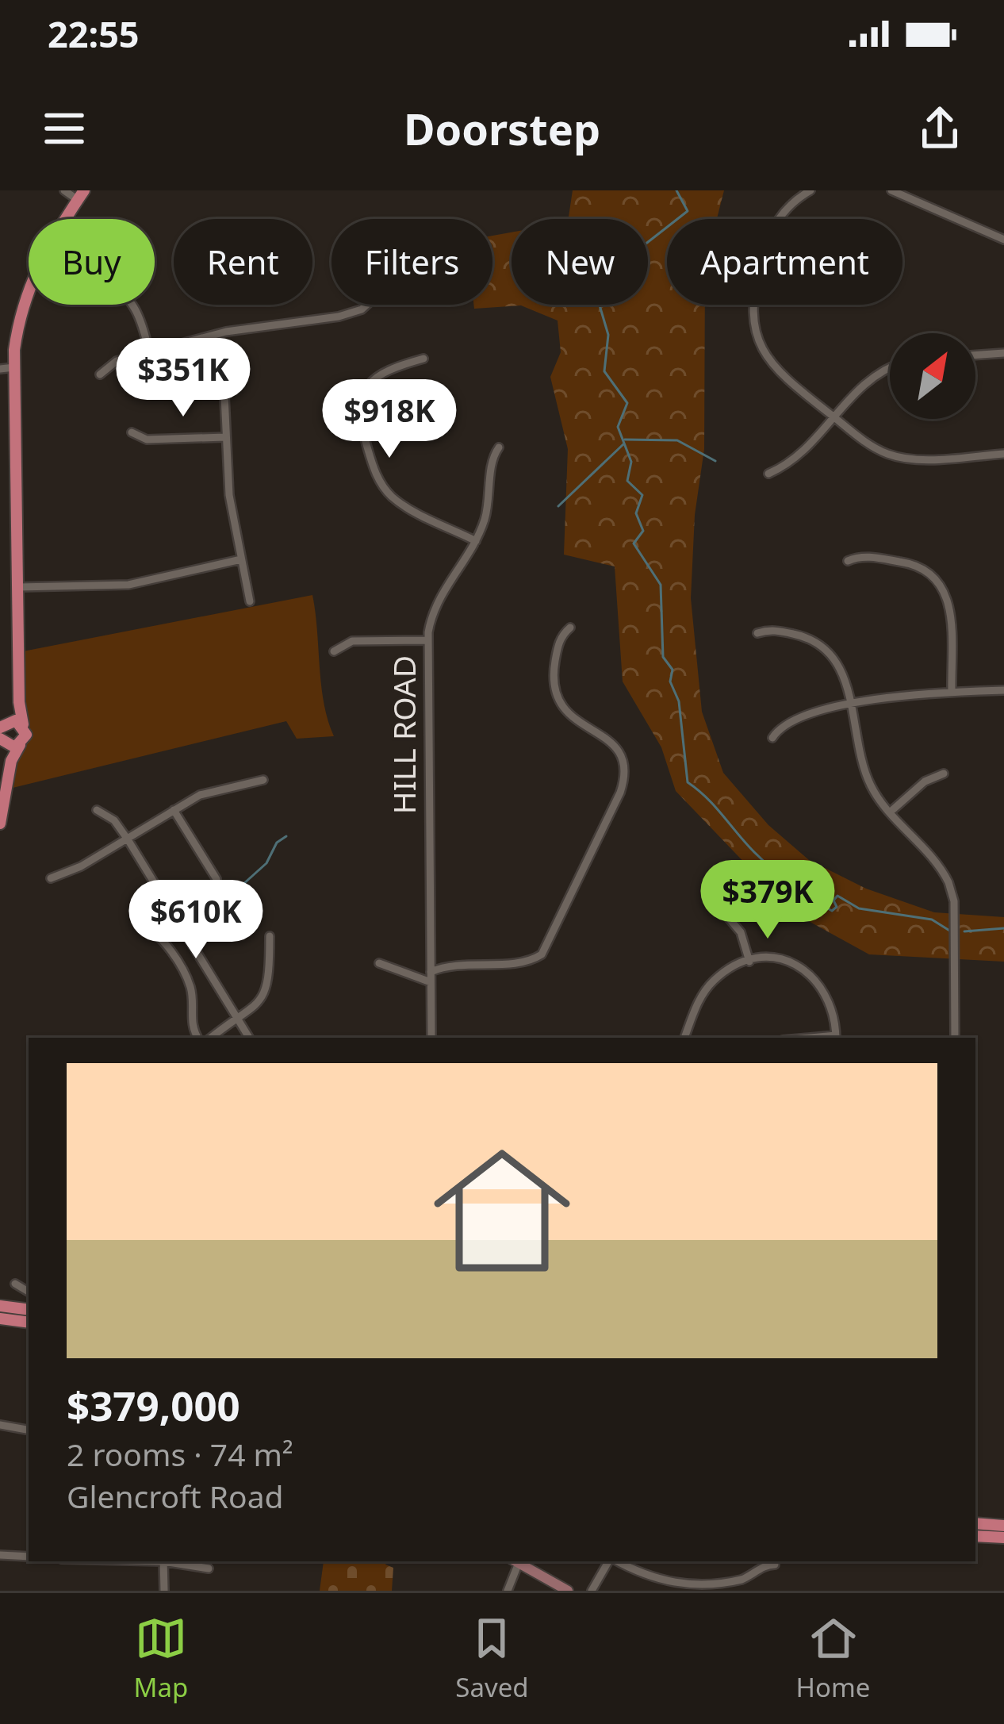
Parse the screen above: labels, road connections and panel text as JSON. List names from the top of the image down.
{
  "streets": {
    "street": ["HILL ROAD"]
  },
  "north": "top right",
  "page": {
    "status": "22:55",
    "header": "Doorstep",
    "chip": [
      "Buy",
      "Rent",
      "Filters",
      "New",
      "Apartment"
    ],
    "price": [
      "$351K",
      "$918K",
      "$379K",
      "$610K"
    ],
    "list": [
      {
        "name": "$379,000",
        "note": "2 rooms · 74 m² · Glencroft Road"
      }
    ],
    "tabs": ["Map", "Saved", "Home"]
  }
}
